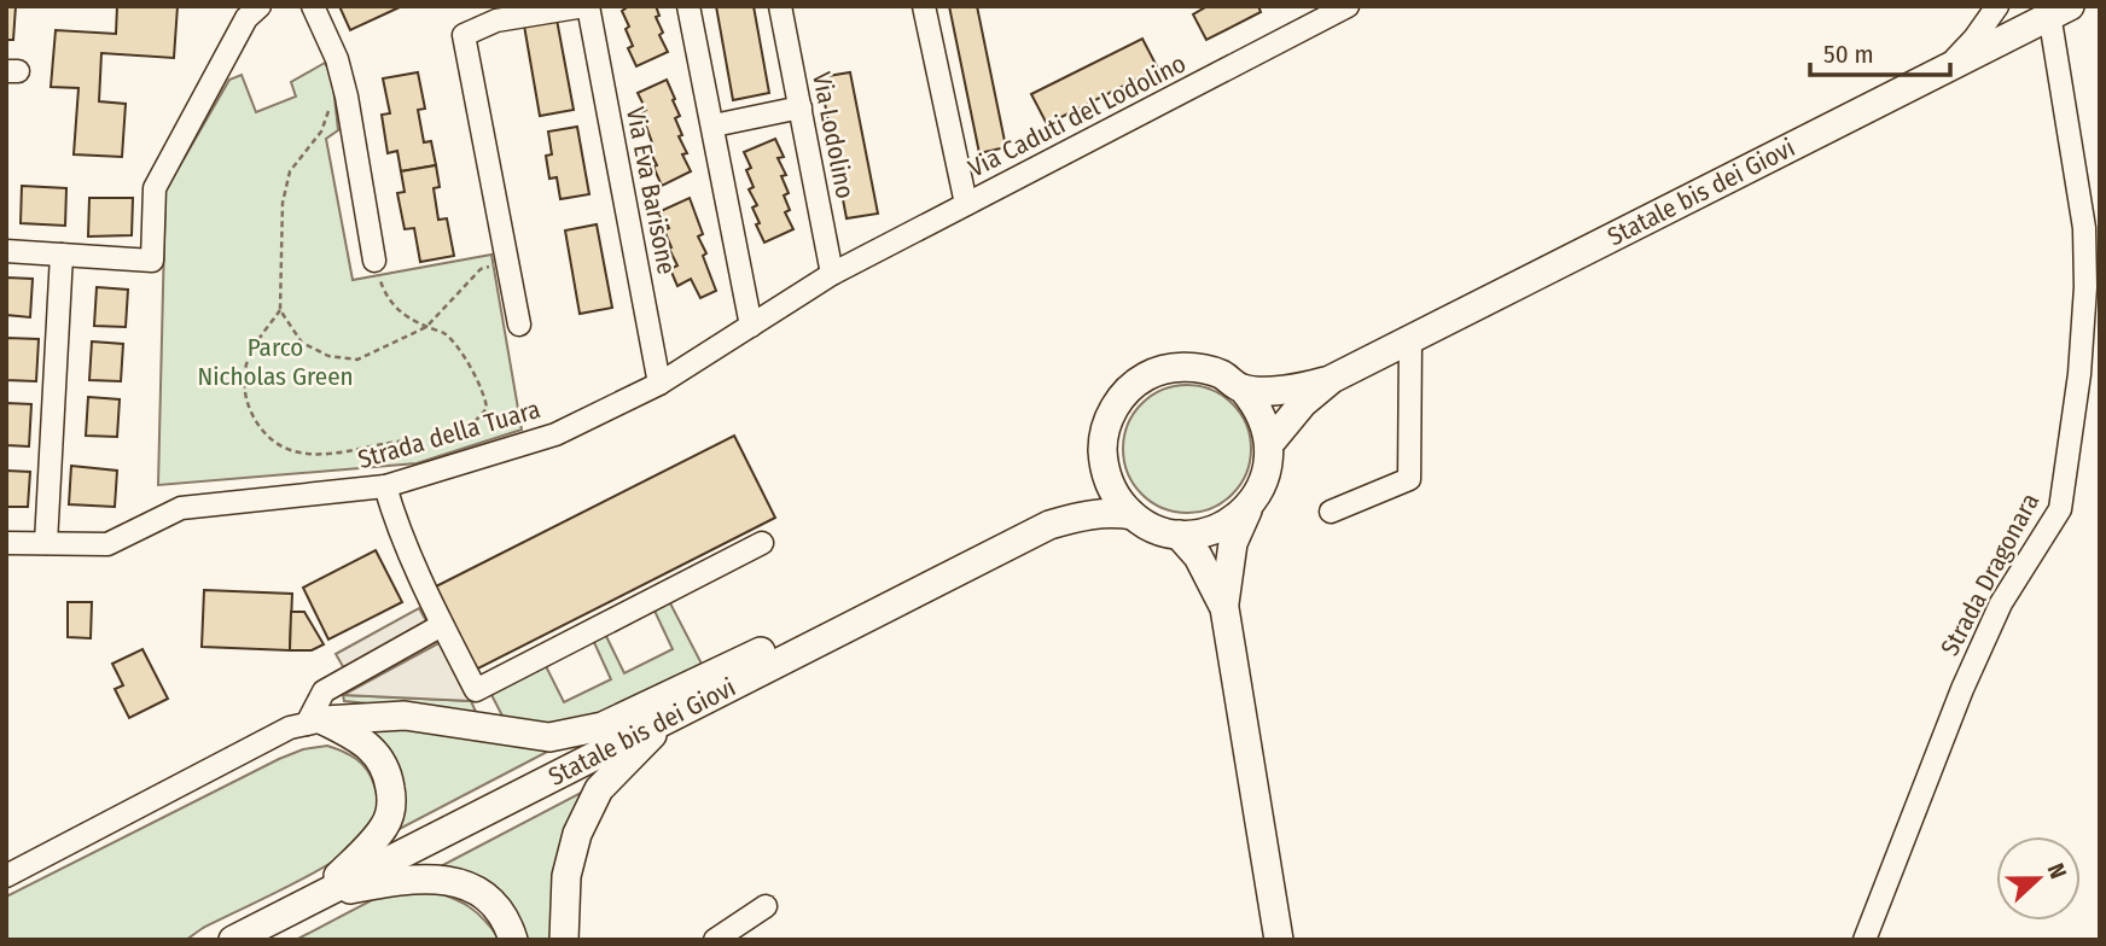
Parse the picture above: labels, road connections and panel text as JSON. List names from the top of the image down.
{
  "streets": {
    "main road": ["Statale bis dei Giovi"],
    "street": [
      "Via Caduti del Lodolino",
      "Via Lodolino",
      "Via Eva Barisone",
      "Strada della Tuara",
      "Strada Dragonara"
    ]
  },
  "crossings": [
    ["Via Caduti del Lodolino", "Via Lodolino"],
    ["Via Caduti del Lodolino", "Strada della Tuara"],
    ["Via Lodolino", "Strada della Tuara"],
    ["Via Eva Barisone", "Strada della Tuara"],
    ["Statale bis dei Giovi", "Strada Dragonara"]
  ],
  "parks": ["Parco Nicholas Green"],
  "scale_bar": "50 m",
  "north": "right"
}
